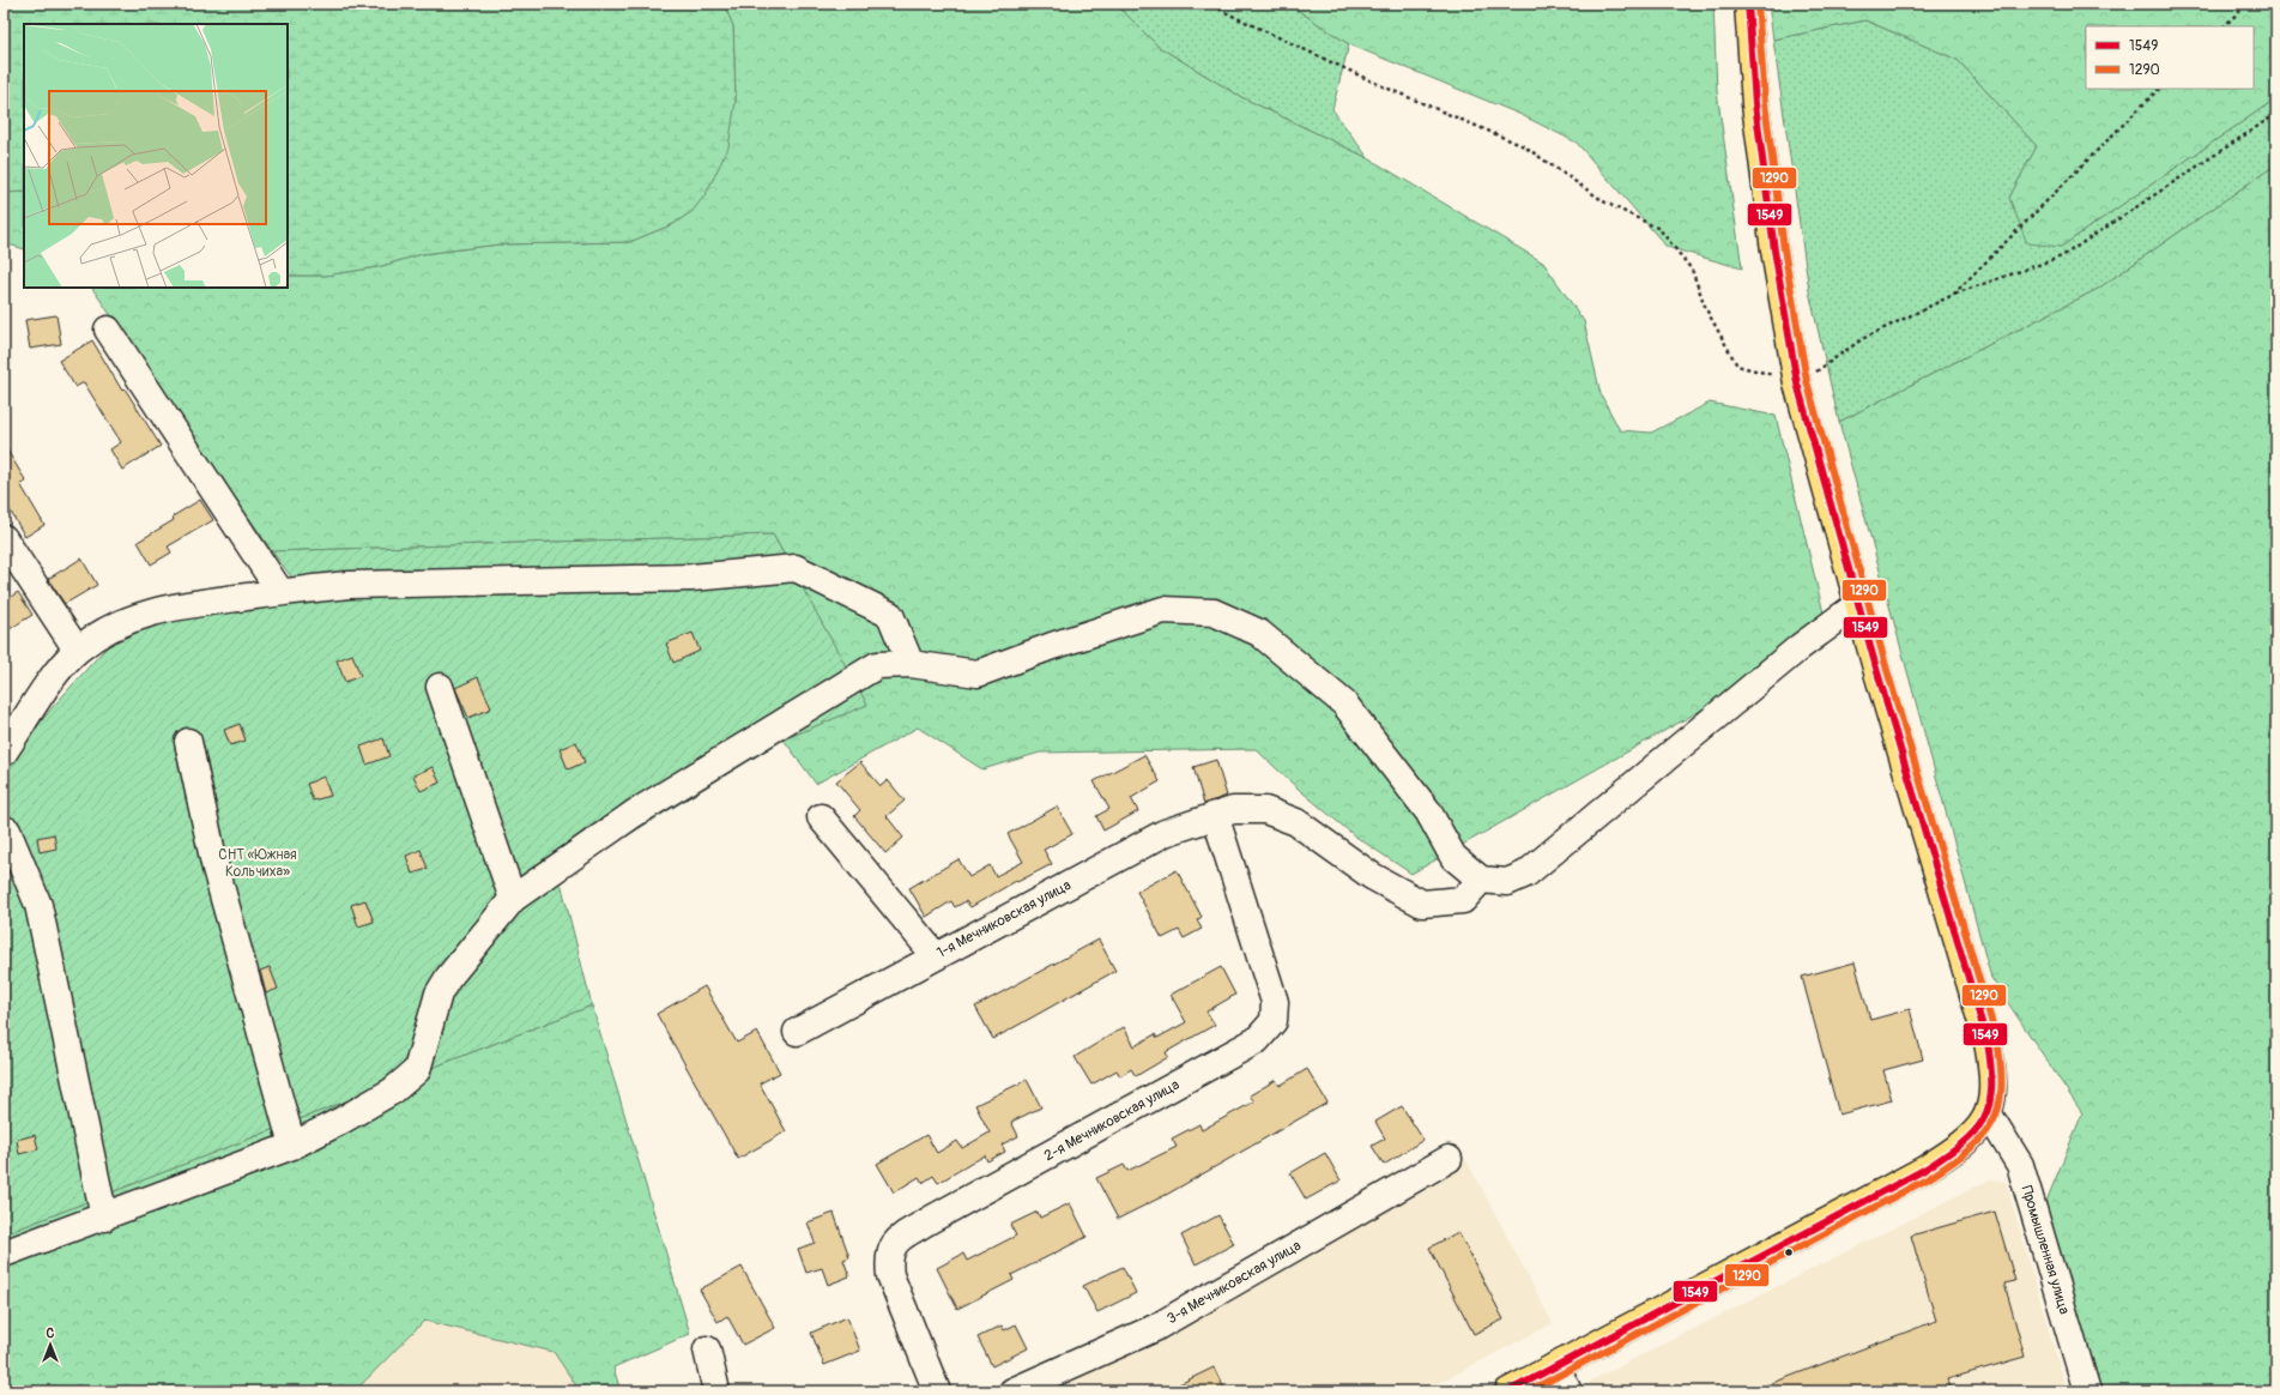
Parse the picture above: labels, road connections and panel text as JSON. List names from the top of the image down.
{
  "streets": {
    "street": [
      "1-я Мечниковская улица",
      "2-я Мечниковская улица",
      "Промышленная улица",
      "3-я Мечниковская улица"
    ]
  },
  "crossings": [
    ["1-я Мечниковская улица", "2-я Мечниковская улица"]
  ],
  "parks": ["СНТ «Южная Кольчиха»"],
  "lines": ["transit line 1549", "transit line 1290"],
  "legend": ["1549", "1290"],
  "north": "top"
}
